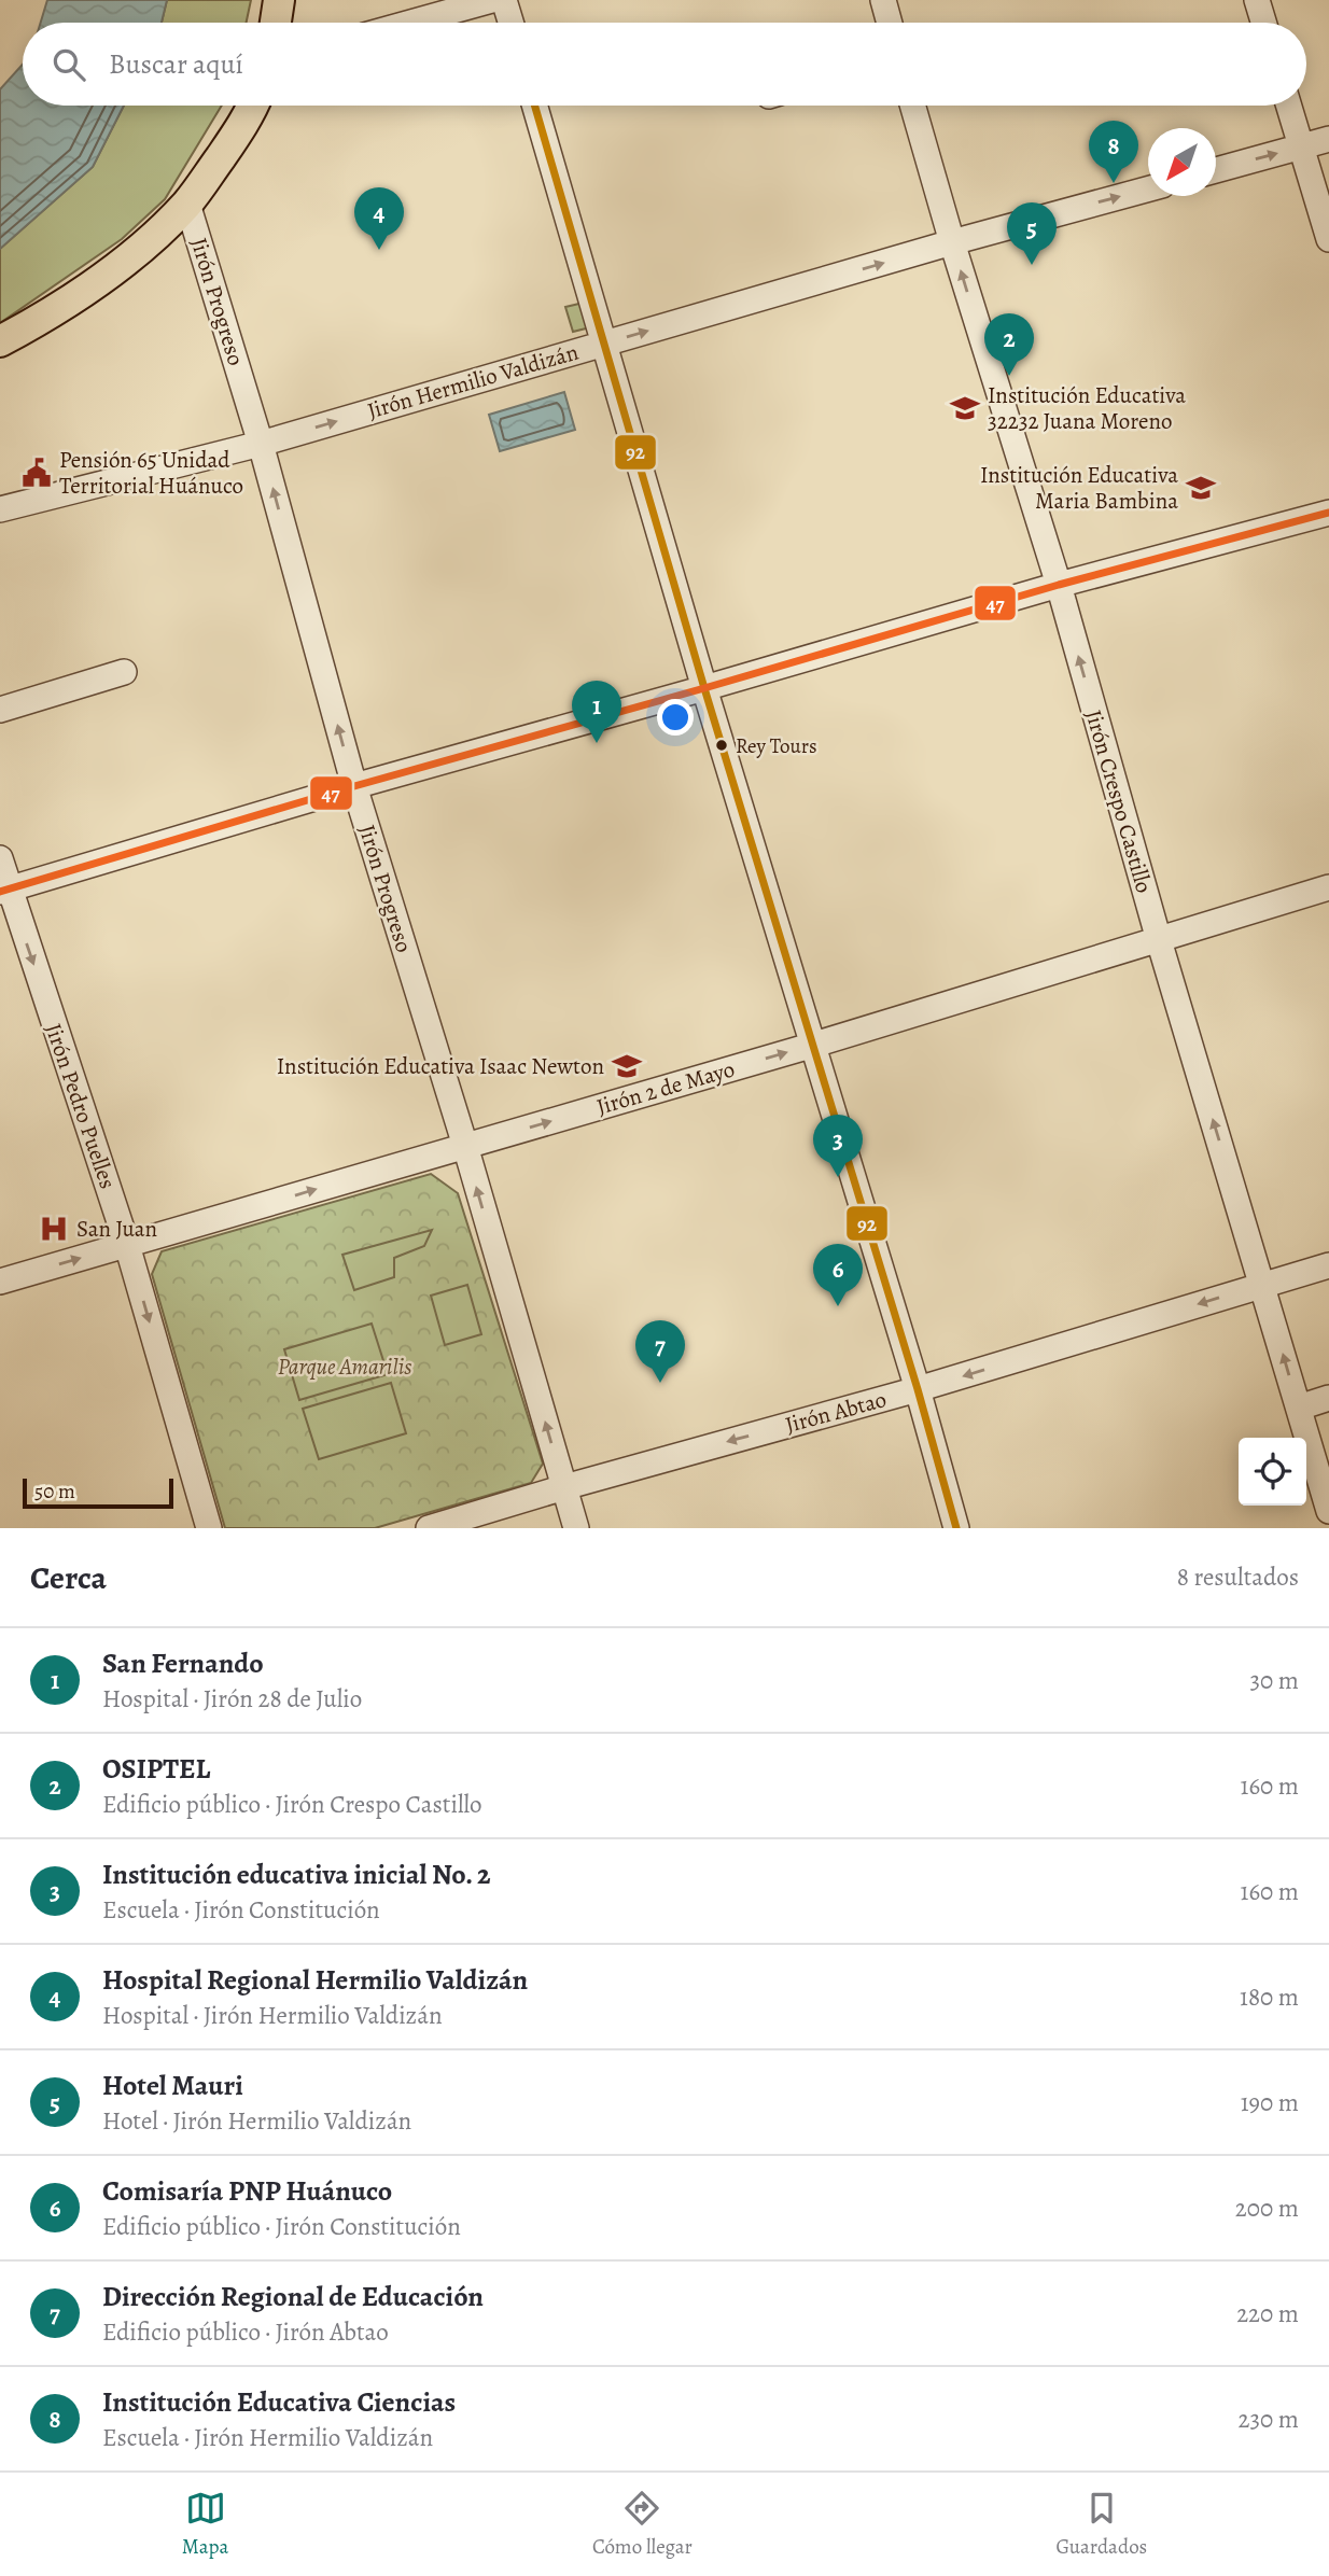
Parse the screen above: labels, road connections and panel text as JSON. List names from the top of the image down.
{
  "streets": {
    "street": [
      "Jirón Progreso",
      "Jirón Hermilio Valdizán",
      "Jirón Crespo Castillo",
      "Jirón 2 de Mayo",
      "Jirón Pedro Puelles",
      "Jirón Abtao"
    ]
  },
  "crossings": [
    ["Jirón Progreso", "Jirón Hermilio Valdizán"],
    ["Jirón Progreso", "Jirón 2 de Mayo"],
    ["Jirón Progreso", "Jirón Abtao"],
    ["Jirón Hermilio Valdizán", "Jirón Crespo Castillo"],
    ["Jirón Crespo Castillo", "Jirón 2 de Mayo"],
    ["Jirón Crespo Castillo", "Jirón Abtao"],
    ["Jirón 2 de Mayo", "Jirón Pedro Puelles"]
  ],
  "one_way": [
    "Jirón Progreso",
    "Jirón Hermilio Valdizán",
    "Jirón Crespo Castillo",
    "Jirón 2 de Mayo",
    "Jirón Pedro Puelles",
    "Jirón Abtao"
  ],
  "parks": ["Parque Amarilis"],
  "places": {
    "school or university": ["Institución Educativa 32232 Juana Moreno", "Institución Educativa Maria Bambina", "Institución Educativa Isaac Newton"],
    "public building": ["Pensión 65 Unidad Territorial Huánuco"],
    "other": ["Rey Tours"],
    "hospital": ["San Juan"]
  },
  "lines": ["transit line 92", "transit line 47"],
  "scale_bar": "50 m",
  "north": "bottom left",
  "page": {
    "search": "Buscar aquí",
    "pins": [
      "8",
      "4",
      "5",
      "2",
      "1",
      "3",
      "6",
      "7"
    ],
    "scale": "50 m",
    "heading": ["Cerca", "8 resultados"],
    "list": [
      {
        "mark": "1",
        "name": "San Fernando",
        "note": "Hospital · Jirón 28 de Julio",
        "value": "30 m"
      },
      {
        "mark": "2",
        "name": "OSIPTEL",
        "note": "Edificio público · Jirón Crespo Castillo",
        "value": "160 m"
      },
      {
        "mark": "3",
        "name": "Institución educativa inicial No. 2",
        "note": "Escuela · Jirón Constitución",
        "value": "160 m"
      },
      {
        "mark": "4",
        "name": "Hospital Regional Hermilio Valdizán",
        "note": "Hospital · Jirón Hermilio Valdizán",
        "value": "180 m"
      },
      {
        "mark": "5",
        "name": "Hotel Mauri",
        "note": "Hotel · Jirón Hermilio Valdizán",
        "value": "190 m"
      },
      {
        "mark": "6",
        "name": "Comisaría PNP Huánuco",
        "note": "Edificio público · Jirón Constitución",
        "value": "200 m"
      },
      {
        "mark": "7",
        "name": "Dirección Regional de Educación",
        "note": "Edificio público · Jirón Abtao",
        "value": "220 m"
      },
      {
        "mark": "8",
        "name": "Institución Educativa Ciencias",
        "note": "Escuela · Jirón Hermilio Valdizán",
        "value": "230 m"
      }
    ],
    "nav": ["Mapa", "Cómo llegar", "Guardados"]
  }
}
